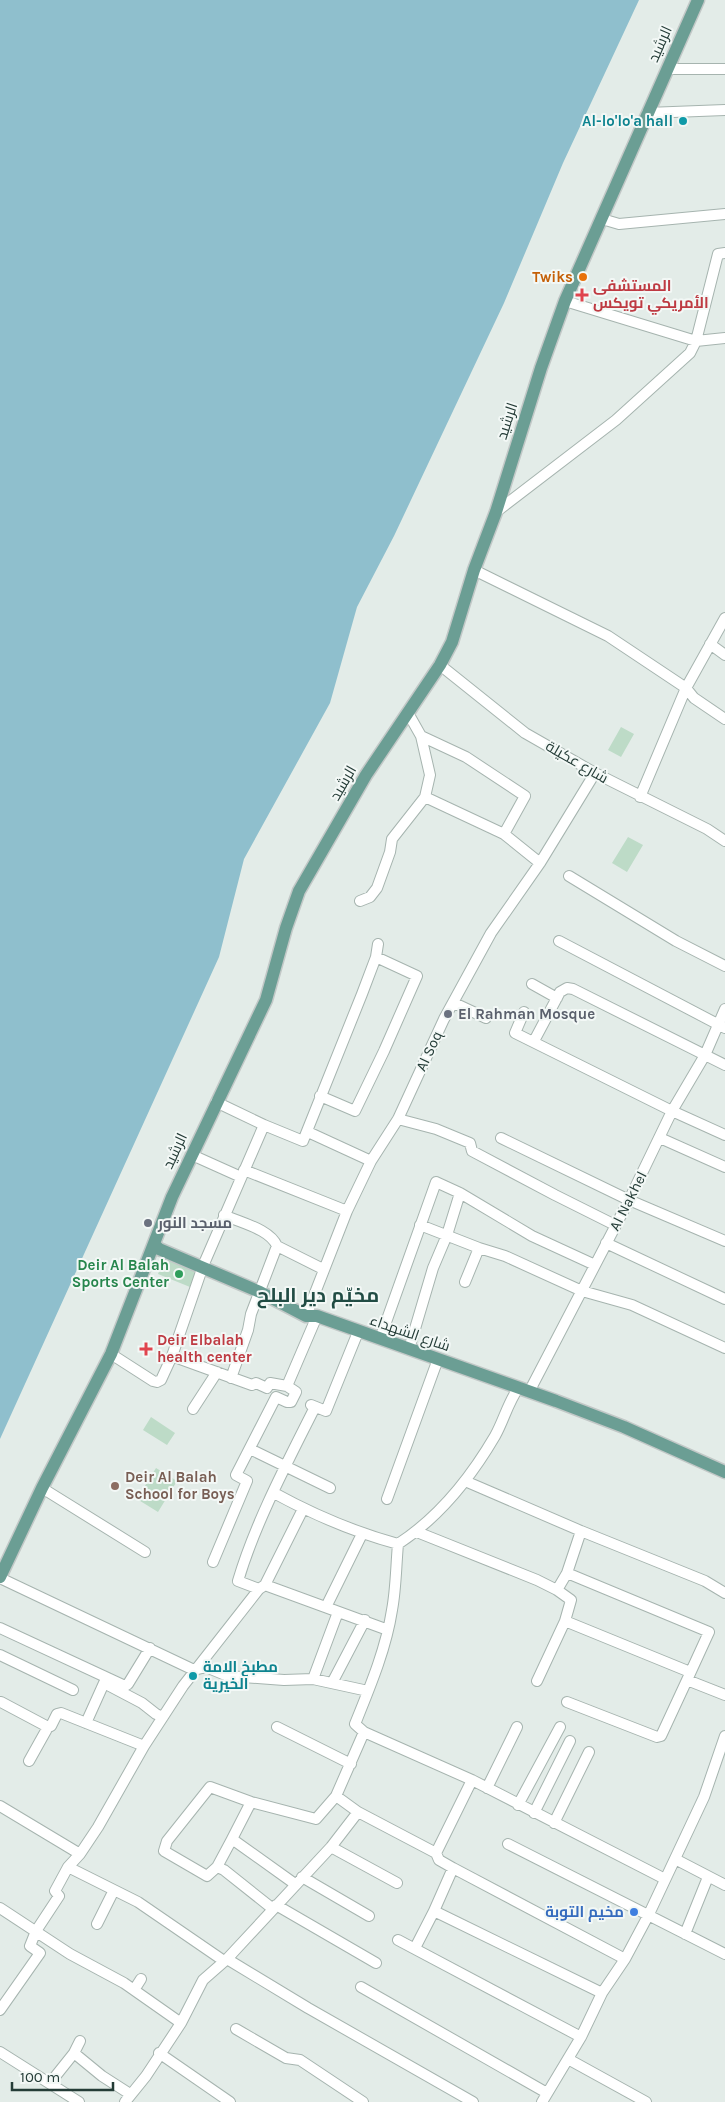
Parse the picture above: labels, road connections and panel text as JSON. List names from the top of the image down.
{
  "streets": {
    "main road": ["الرشيد", "شارع الشهداء"],
    "street": ["شارع عكيلة", "Al Soq", "Al Nakhel"]
  },
  "crossings": [
    ["الرشيد", "شارع عكيلة"],
    ["الرشيد", "شارع الشهداء"],
    ["شارع عكيلة", "Al Soq"],
    ["Al Soq", "شارع الشهداء"],
    ["Al Nakhel", "شارع الشهداء"]
  ],
  "districts": ["مخيّم دير البلح"],
  "places": {
    "other": [
      "Al-lo'lo'a hall",
      "Twiks",
      "El Rahman Mosque",
      "مسجد النور",
      "Deir Al Balah Sports Center",
      "Deir Al Balah School for Boys",
      "مطبخ الامة الخيرية",
      "مخيم التوبة"
    ],
    "health": ["المستشفى الأمريكي تويكس", "Deir Elbalah health center"]
  },
  "scale_bar": "100 m"
}
